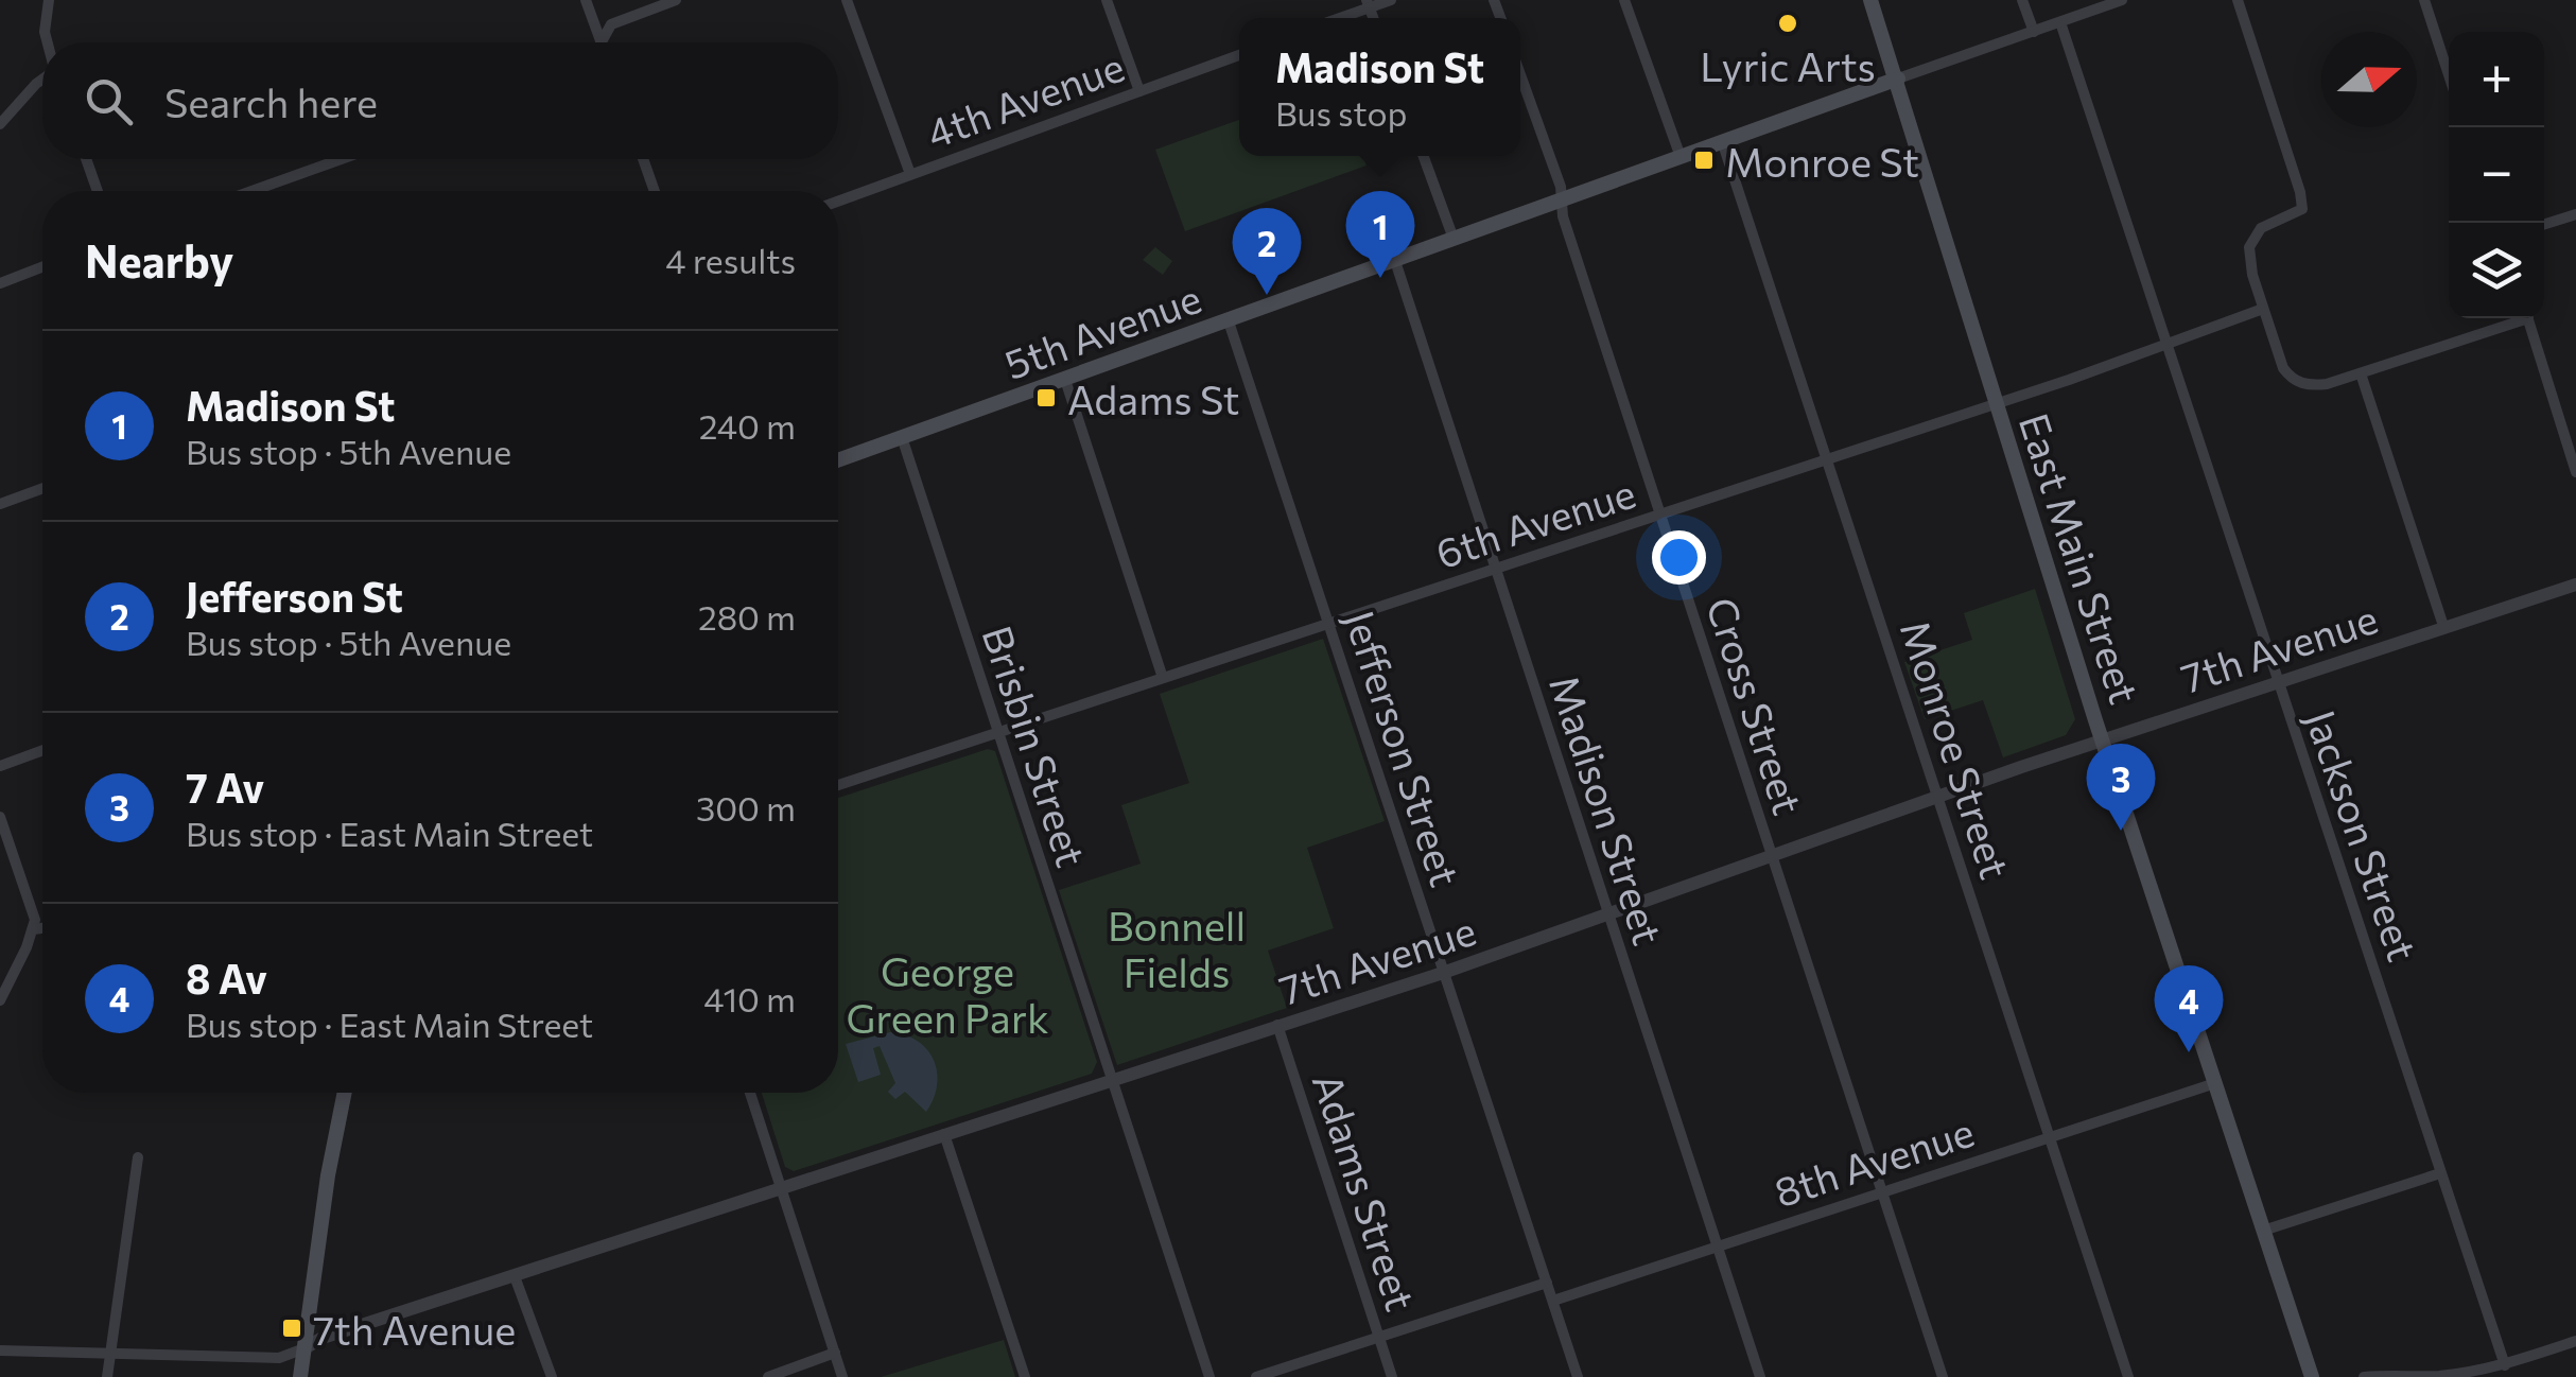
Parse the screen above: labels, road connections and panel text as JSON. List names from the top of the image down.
{
  "streets": {
    "main road": ["5th Avenue", "East Main Street"],
    "street": [
      "4th Avenue",
      "6th Avenue",
      "7th Avenue",
      "Cross Street",
      "Brisbin Street",
      "Jefferson Street",
      "Monroe Street",
      "Madison Street",
      "Jackson Street",
      "8th Avenue",
      "Adams Street"
    ]
  },
  "crossings": [
    ["5th Avenue", "East Main Street"],
    ["5th Avenue", "Cross Street"],
    ["5th Avenue", "Brisbin Street"],
    ["5th Avenue", "Jefferson Street"],
    ["5th Avenue", "Monroe Street"],
    ["5th Avenue", "Madison Street"],
    ["5th Avenue", "Jackson Street"],
    ["6th Avenue", "East Main Street"],
    ["6th Avenue", "Cross Street"],
    ["6th Avenue", "Brisbin Street"],
    ["6th Avenue", "Jefferson Street"],
    ["6th Avenue", "Monroe Street"],
    ["6th Avenue", "Madison Street"],
    ["6th Avenue", "Jackson Street"],
    ["East Main Street", "7th Avenue"],
    ["East Main Street", "8th Avenue"],
    ["7th Avenue", "Cross Street"],
    ["7th Avenue", "Brisbin Street"],
    ["7th Avenue", "Jefferson Street"],
    ["7th Avenue", "Monroe Street"],
    ["7th Avenue", "Madison Street"],
    ["7th Avenue", "Jackson Street"],
    ["7th Avenue", "Adams Street"],
    ["Cross Street", "8th Avenue"],
    ["Jefferson Street", "8th Avenue"],
    ["Monroe Street", "8th Avenue"],
    ["Madison Street", "8th Avenue"]
  ],
  "parks": ["Bonnell Fields", "George Green Park"],
  "places": {
    "other": ["Lyric Arts"],
    "transit": ["Monroe St", "Adams St", "7th Avenue"]
  },
  "north": "right",
  "page": {
    "popup": ["Madison St", "Bus stop"],
    "map_buttons": ["+", "−"],
    "search": "Search here",
    "pins": [
      "1",
      "2",
      "3",
      "4"
    ],
    "heading": ["Nearby", "4 results"],
    "list": [
      {
        "mark": "1",
        "name": "Madison St",
        "note": "Bus stop · 5th Avenue",
        "value": "240 m"
      },
      {
        "mark": "2",
        "name": "Jefferson St",
        "note": "Bus stop · 5th Avenue",
        "value": "280 m"
      },
      {
        "mark": "3",
        "name": "7 Av",
        "note": "Bus stop · East Main Street",
        "value": "300 m"
      },
      {
        "mark": "4",
        "name": "8 Av",
        "note": "Bus stop · East Main Street",
        "value": "410 m"
      }
    ]
  }
}
